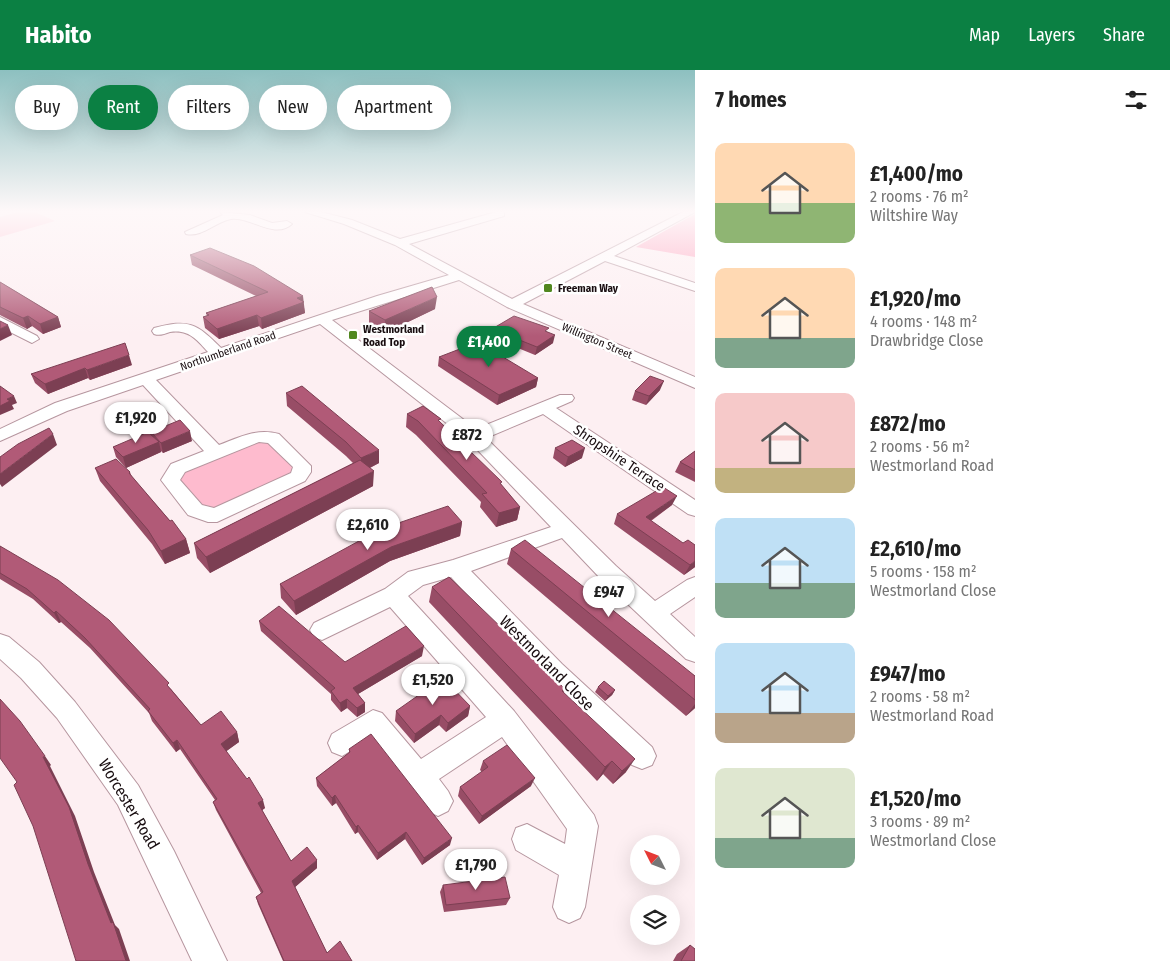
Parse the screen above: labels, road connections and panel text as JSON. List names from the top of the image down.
{
  "streets": {
    "street": [
      "Willington Street",
      "Northumberland Road",
      "Shropshire Terrace",
      "Westmorland Close",
      "Worcester Road"
    ]
  },
  "crossings": [
    ["Willington Street", "Northumberland Road"]
  ],
  "places": {
    "transit": ["Freeman Way", "Westmorland Road Top"]
  },
  "north": "top left",
  "page": {
    "header": "Habito",
    "nav": ["Map", "Layers", "Share"],
    "heading": "7 homes",
    "chip": [
      "Buy",
      "Rent",
      "Filters",
      "New",
      "Apartment"
    ],
    "list": [
      {
        "name": "£1,400/mo",
        "note": "2 rooms · 76 m² · Wiltshire Way"
      },
      {
        "name": "£1,920/mo",
        "note": "4 rooms · 148 m² · Drawbridge Close"
      },
      {
        "name": "£872/mo",
        "note": "2 rooms · 56 m² · Westmorland Road"
      },
      {
        "name": "£2,610/mo",
        "note": "5 rooms · 158 m² · Westmorland Close"
      },
      {
        "name": "£947/mo",
        "note": "2 rooms · 58 m² · Westmorland Road"
      },
      {
        "name": "£1,520/mo",
        "note": "3 rooms · 89 m² · Westmorland Close"
      }
    ],
    "price": [
      "£1,400",
      "£1,920",
      "£872",
      "£2,610",
      "£947",
      "£1,520",
      "£1,790"
    ]
  }
}
